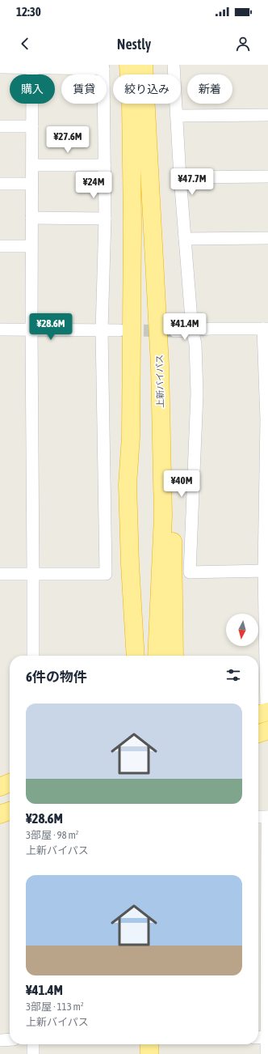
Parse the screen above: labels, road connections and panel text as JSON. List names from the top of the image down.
{
  "streets": {
    "highway": ["上新バイパス"]
  },
  "north": "bottom",
  "page": {
    "status": "12:30",
    "header": "Nestly",
    "chip": [
      "購入",
      "賃貸",
      "絞り込み",
      "新着"
    ],
    "price": [
      "¥27.6M",
      "¥47.7M",
      "¥24M",
      "¥28.6M",
      "¥41.4M",
      "¥40M"
    ],
    "heading": "6件の物件",
    "list": [
      {
        "name": "¥28.6M",
        "note": "3部屋 · 98 m² · 上新バイパス"
      },
      {
        "name": "¥41.4M",
        "note": "3部屋 · 113 m² · 上新バイパス"
      }
    ]
  }
}
